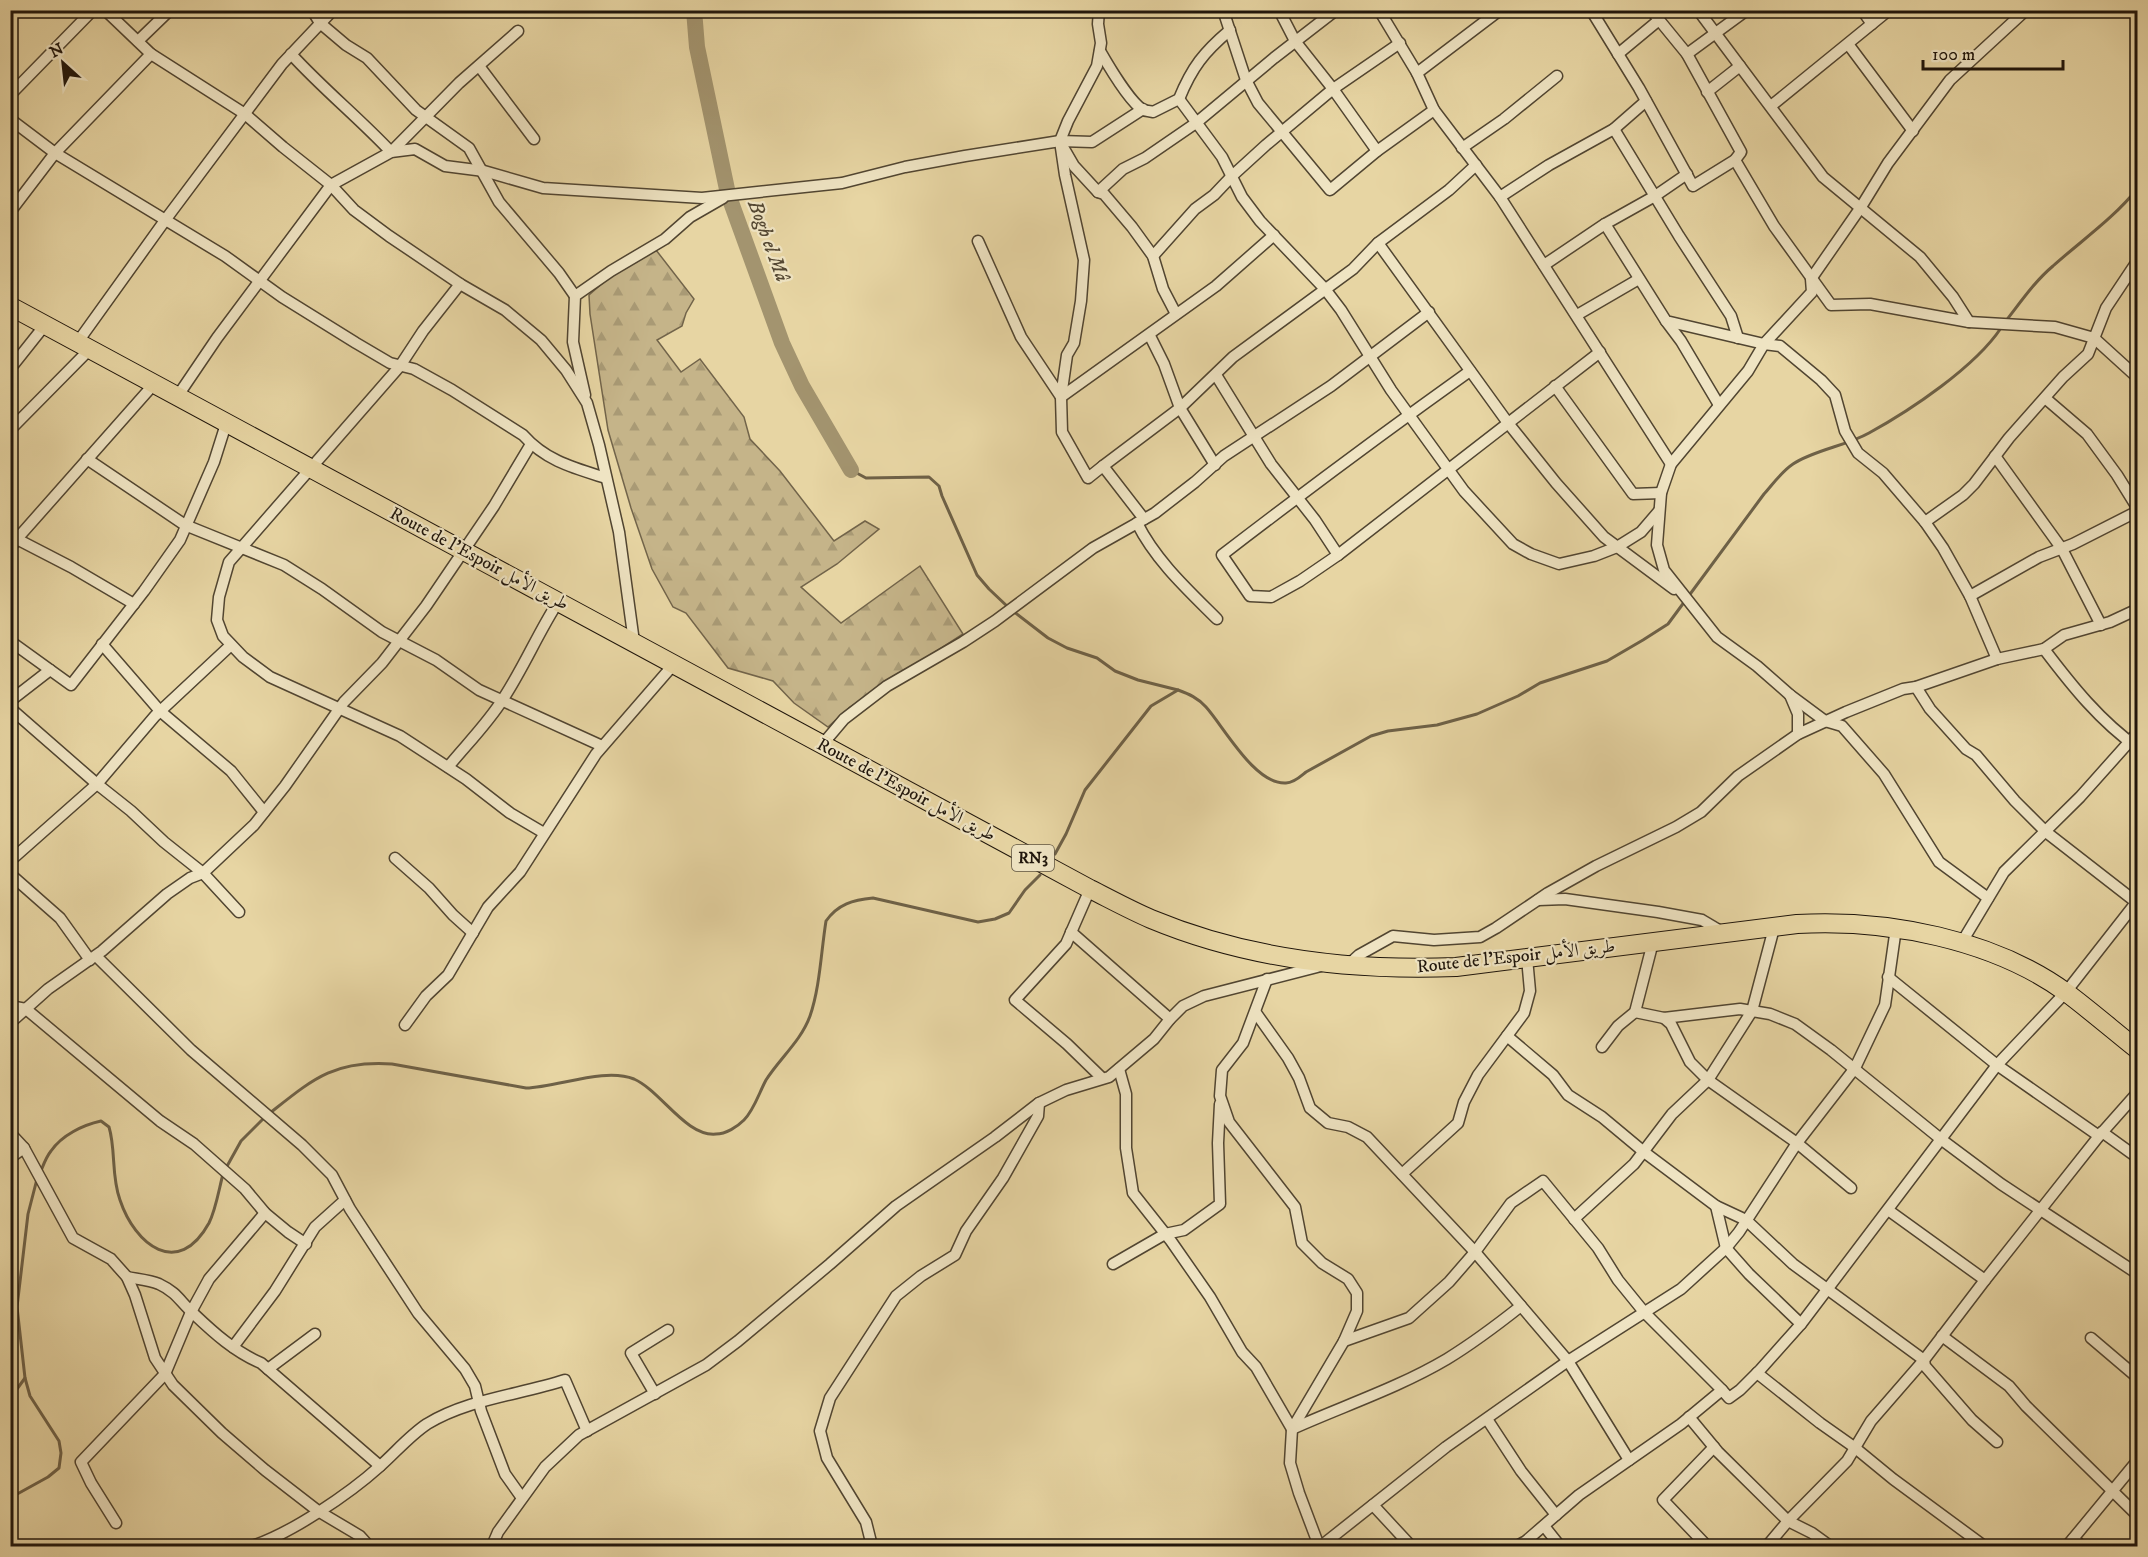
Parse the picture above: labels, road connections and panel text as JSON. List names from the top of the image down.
{
  "streets": {
    "highway": ["Route de l’Espoir طريق الأمل", "RN3"]
  },
  "water": ["Bogh el Mâ"],
  "scale_bar": "100 m",
  "north": "top left"
}
